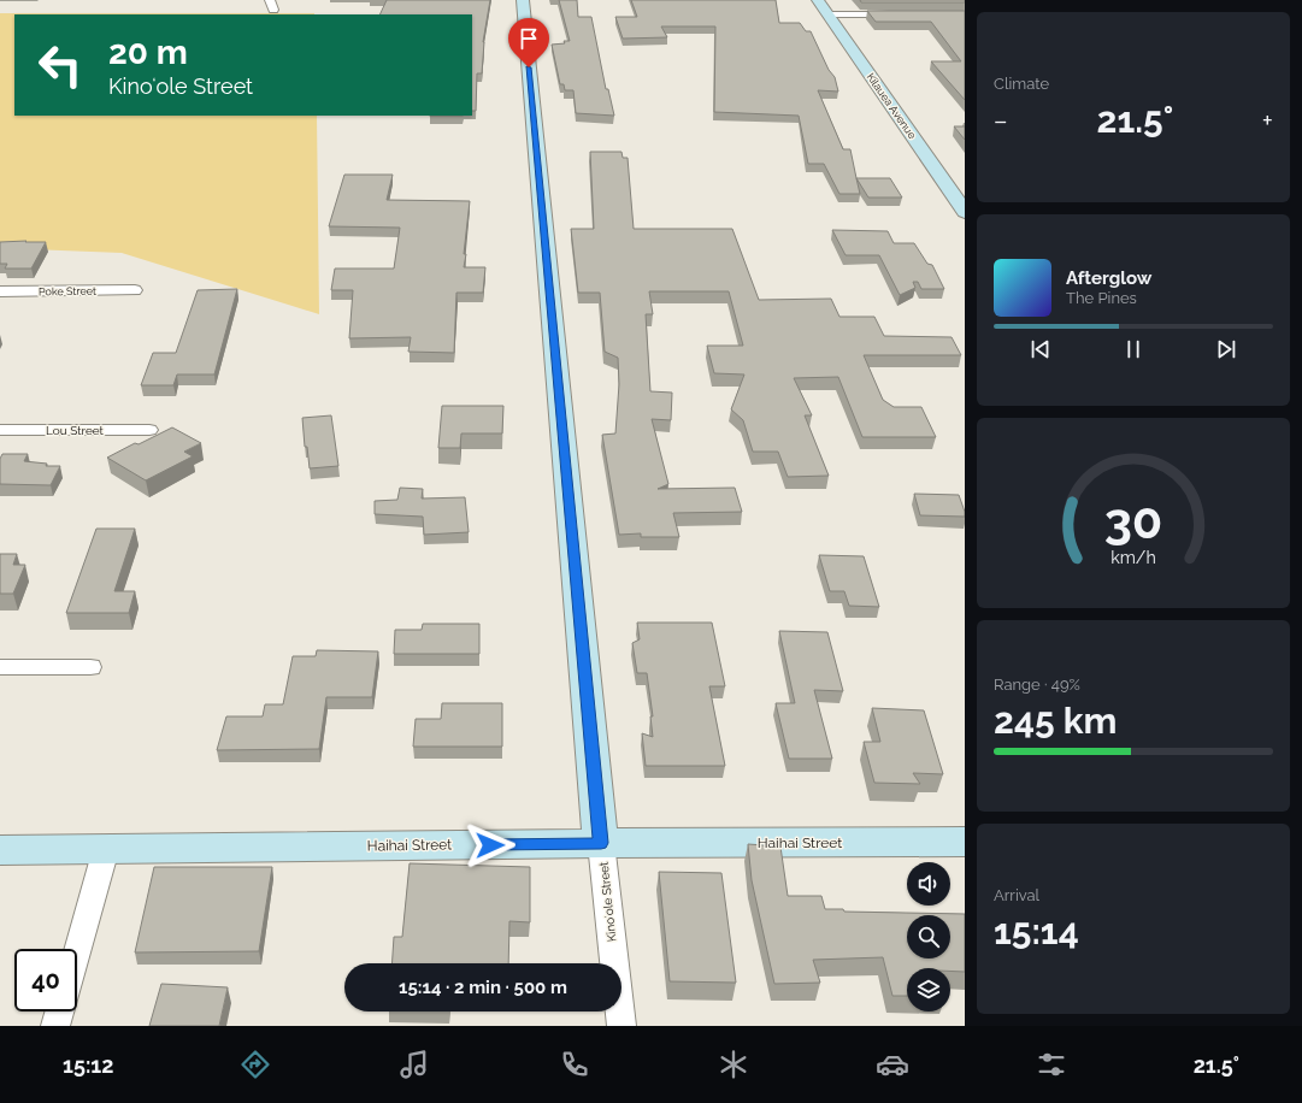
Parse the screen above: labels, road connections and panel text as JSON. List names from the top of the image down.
{
  "streets": {
    "street": [
      "Kilauea Avenue",
      "Poke Street",
      "Lou Street",
      "Haihai Street",
      "Kinoʻole Street"
    ]
  },
  "crossings": [
    ["Haihai Street", "Kinoʻole Street"]
  ],
  "page": {
    "tile": [
      "Climate",
      ["Range · 49%", "245 km"],
      ["Arrival", "15:14"]
    ],
    "turn": ["20 m", "Kinoʻole Street"],
    "heat": ["−", "21.5°", "+"],
    "song": ["Afterglow", "The Pines"],
    "limit": "40",
    "trip": "15:14 · 2 min · 500 m",
    "tabs": ["15:12", "21.5°"],
    "gauge": ["30", "km/h"]
  }
}
